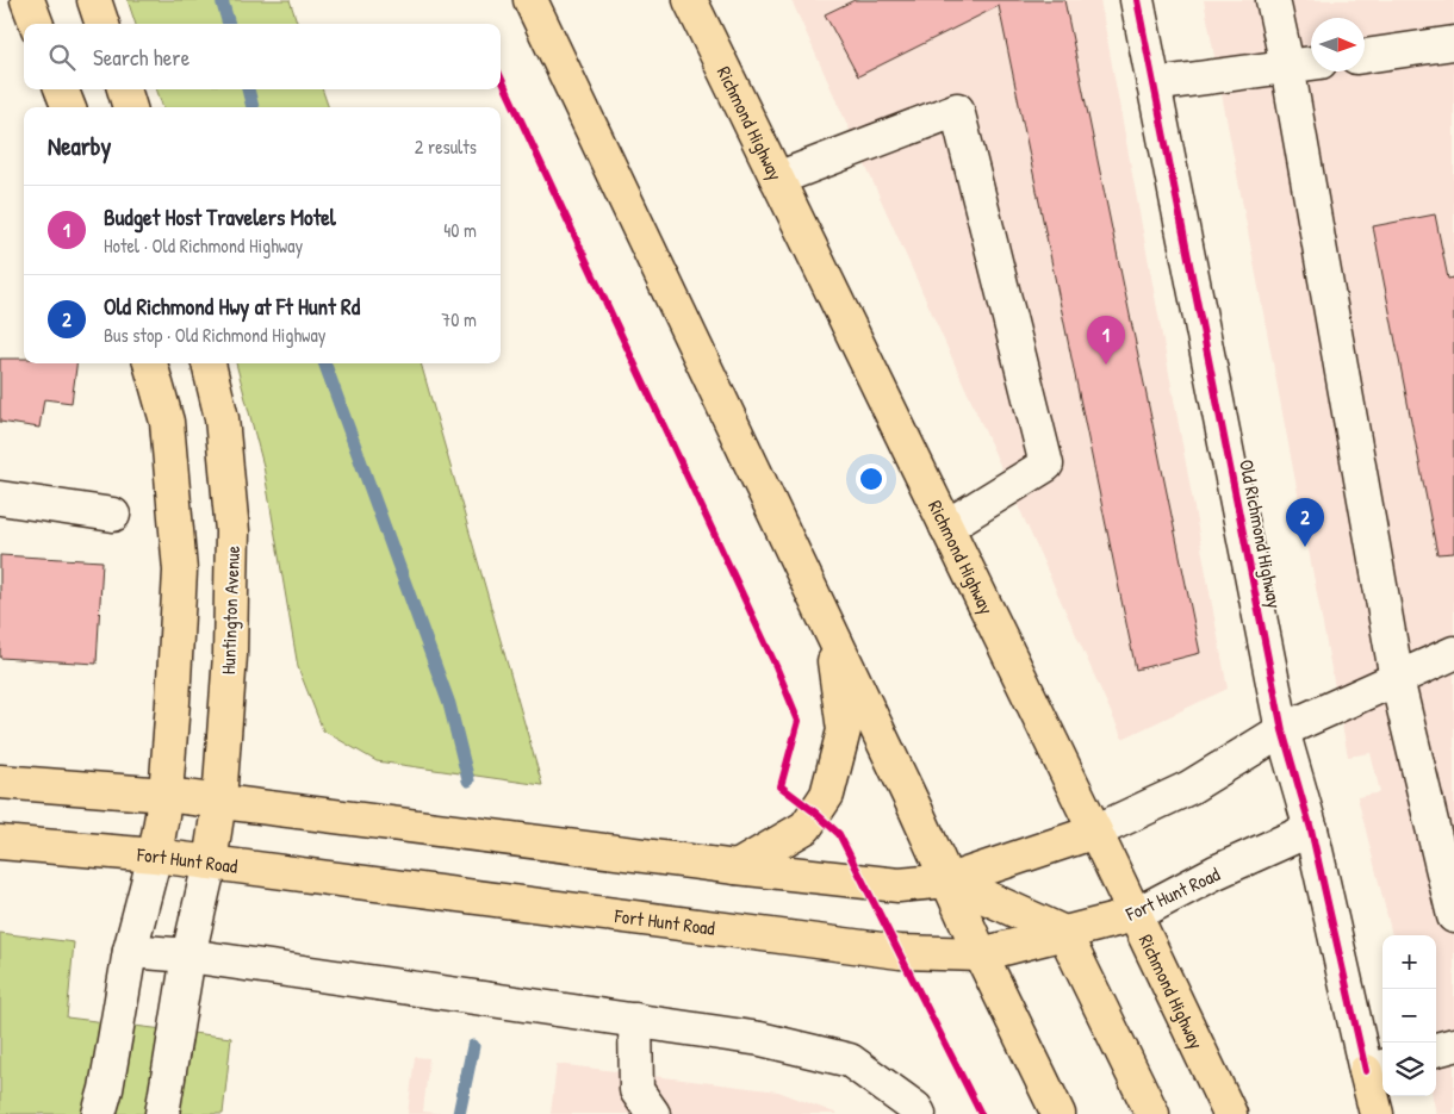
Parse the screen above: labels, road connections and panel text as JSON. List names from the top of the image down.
{
  "streets": {
    "main road": ["Richmond Highway", "Huntington Avenue", "Fort Hunt Road"],
    "street": ["Old Richmond Highway"]
  },
  "crossings": [
    ["Richmond Highway", "Fort Hunt Road"],
    ["Old Richmond Highway", "Fort Hunt Road"],
    ["Huntington Avenue", "Fort Hunt Road"]
  ],
  "north": "right",
  "page": {
    "search": "Search here",
    "heading": ["Nearby", "2 results"],
    "list": [
      {
        "mark": "1",
        "name": "Budget Host Travelers Motel",
        "note": "Hotel · Old Richmond Highway",
        "value": "40 m"
      },
      {
        "mark": "2",
        "name": "Old Richmond Hwy at Ft Hunt Rd",
        "note": "Bus stop · Old Richmond Highway",
        "value": "70 m"
      }
    ],
    "pins": ["1", "2"],
    "map_buttons": ["+", "−"]
  }
}
